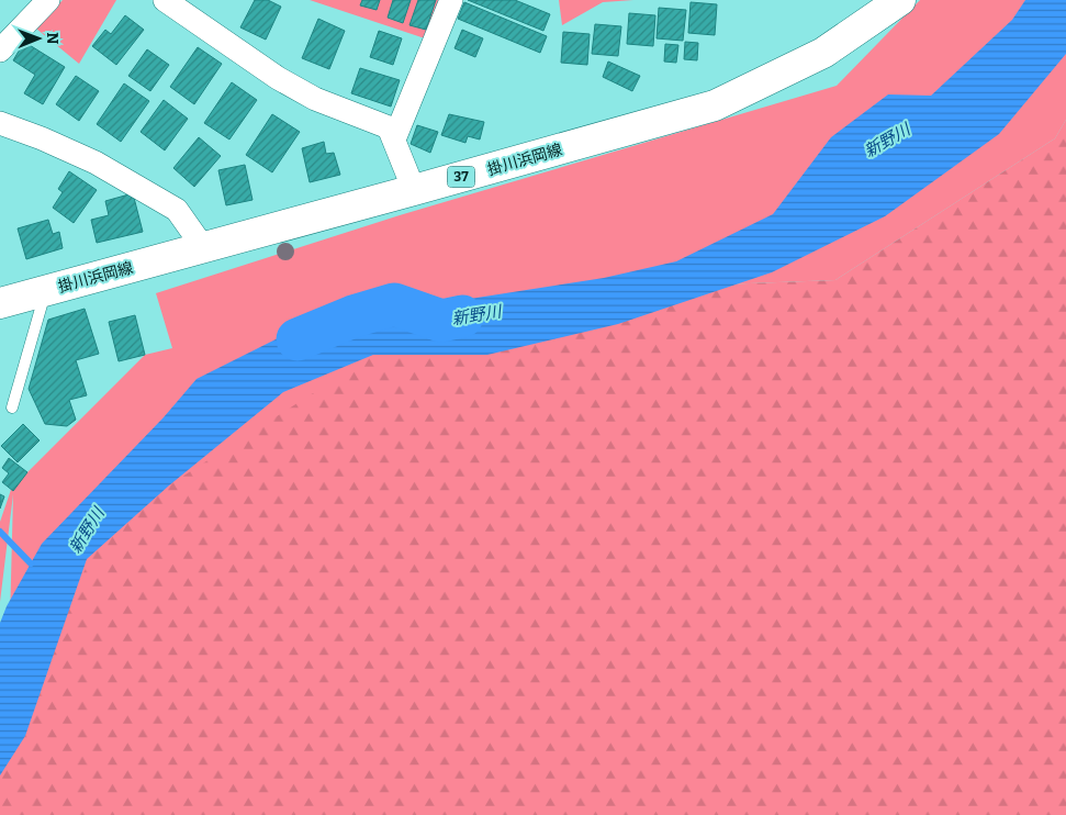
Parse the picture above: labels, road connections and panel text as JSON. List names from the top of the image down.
{
  "streets": {
    "main road": ["掛川浜岡線", "37"]
  },
  "water": ["新野川"],
  "north": "right"
}
